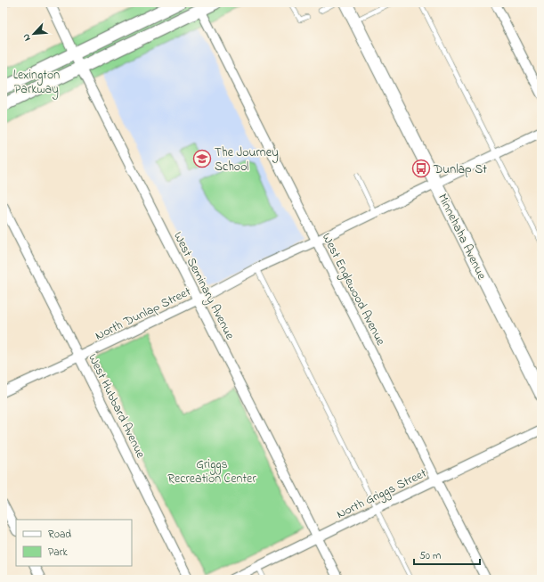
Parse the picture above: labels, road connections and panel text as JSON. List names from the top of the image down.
{
  "streets": {
    "street": [
      "Minnehaha Avenue",
      "West Seminary Avenue",
      "West Englewood Avenue",
      "North Dunlap Street",
      "West Hubbard Avenue",
      "North Griggs Street"
    ]
  },
  "crossings": [
    ["Minnehaha Avenue", "North Dunlap Street"],
    ["West Seminary Avenue", "North Dunlap Street"],
    ["West Seminary Avenue", "North Griggs Street"],
    ["West Englewood Avenue", "North Dunlap Street"],
    ["West Englewood Avenue", "North Griggs Street"],
    ["North Dunlap Street", "West Hubbard Avenue"]
  ],
  "parks": ["Lexington Parkway", "Griggs Recreation Center"],
  "places": {
    "school or university": ["The Journey School"],
    "bus stop": ["Dunlap St"]
  },
  "legend": ["Road", "Park"],
  "scale_bar": "50 m",
  "north": "bottom left"
}
